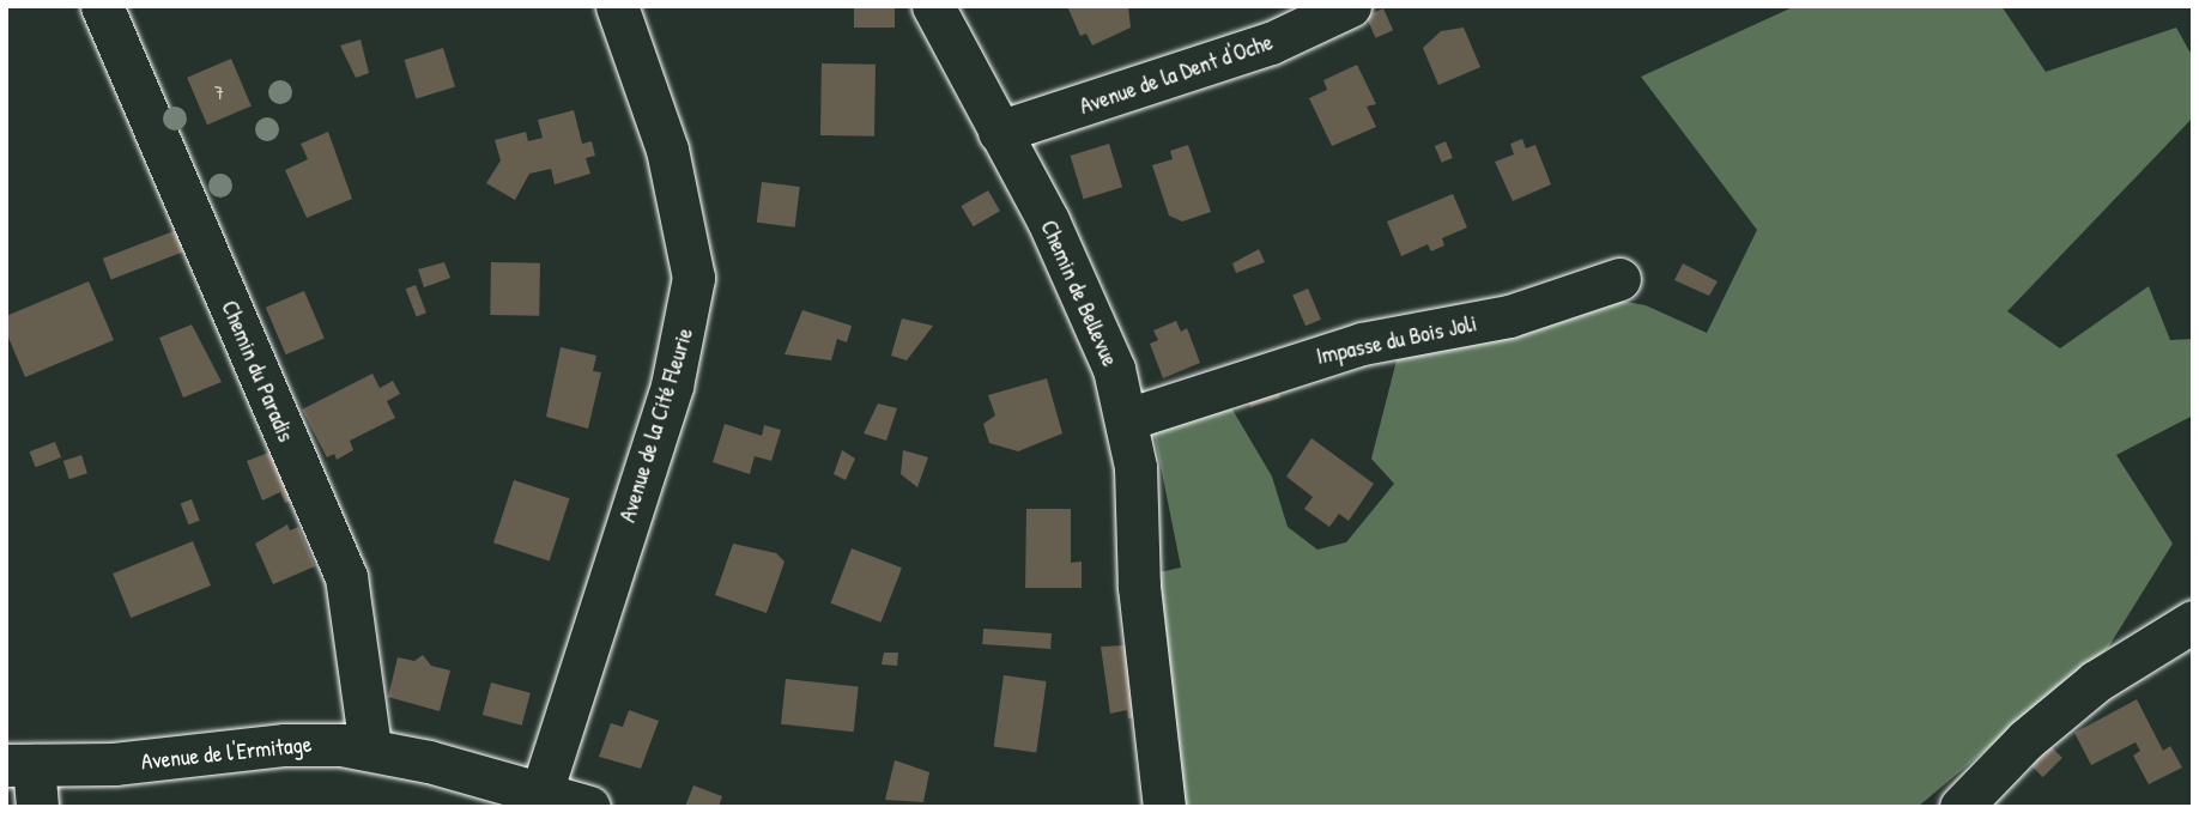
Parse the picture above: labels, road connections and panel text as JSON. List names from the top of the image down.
{
  "streets": {
    "street": [
      "Avenue de la Dent d'Oche",
      "Chemin de Bellevue",
      "Impasse du Bois Joli",
      "Chemin du Paradis",
      "Avenue de la Cité Fleurie",
      "Avenue de l'Ermitage"
    ]
  },
  "crossings": [
    ["Avenue de la Dent d'Oche", "Chemin de Bellevue"],
    ["Chemin de Bellevue", "Impasse du Bois Joli"],
    ["Chemin du Paradis", "Avenue de l'Ermitage"],
    ["Avenue de la Cité Fleurie", "Avenue de l'Ermitage"]
  ],
  "house_numbers": ["7"]
}
